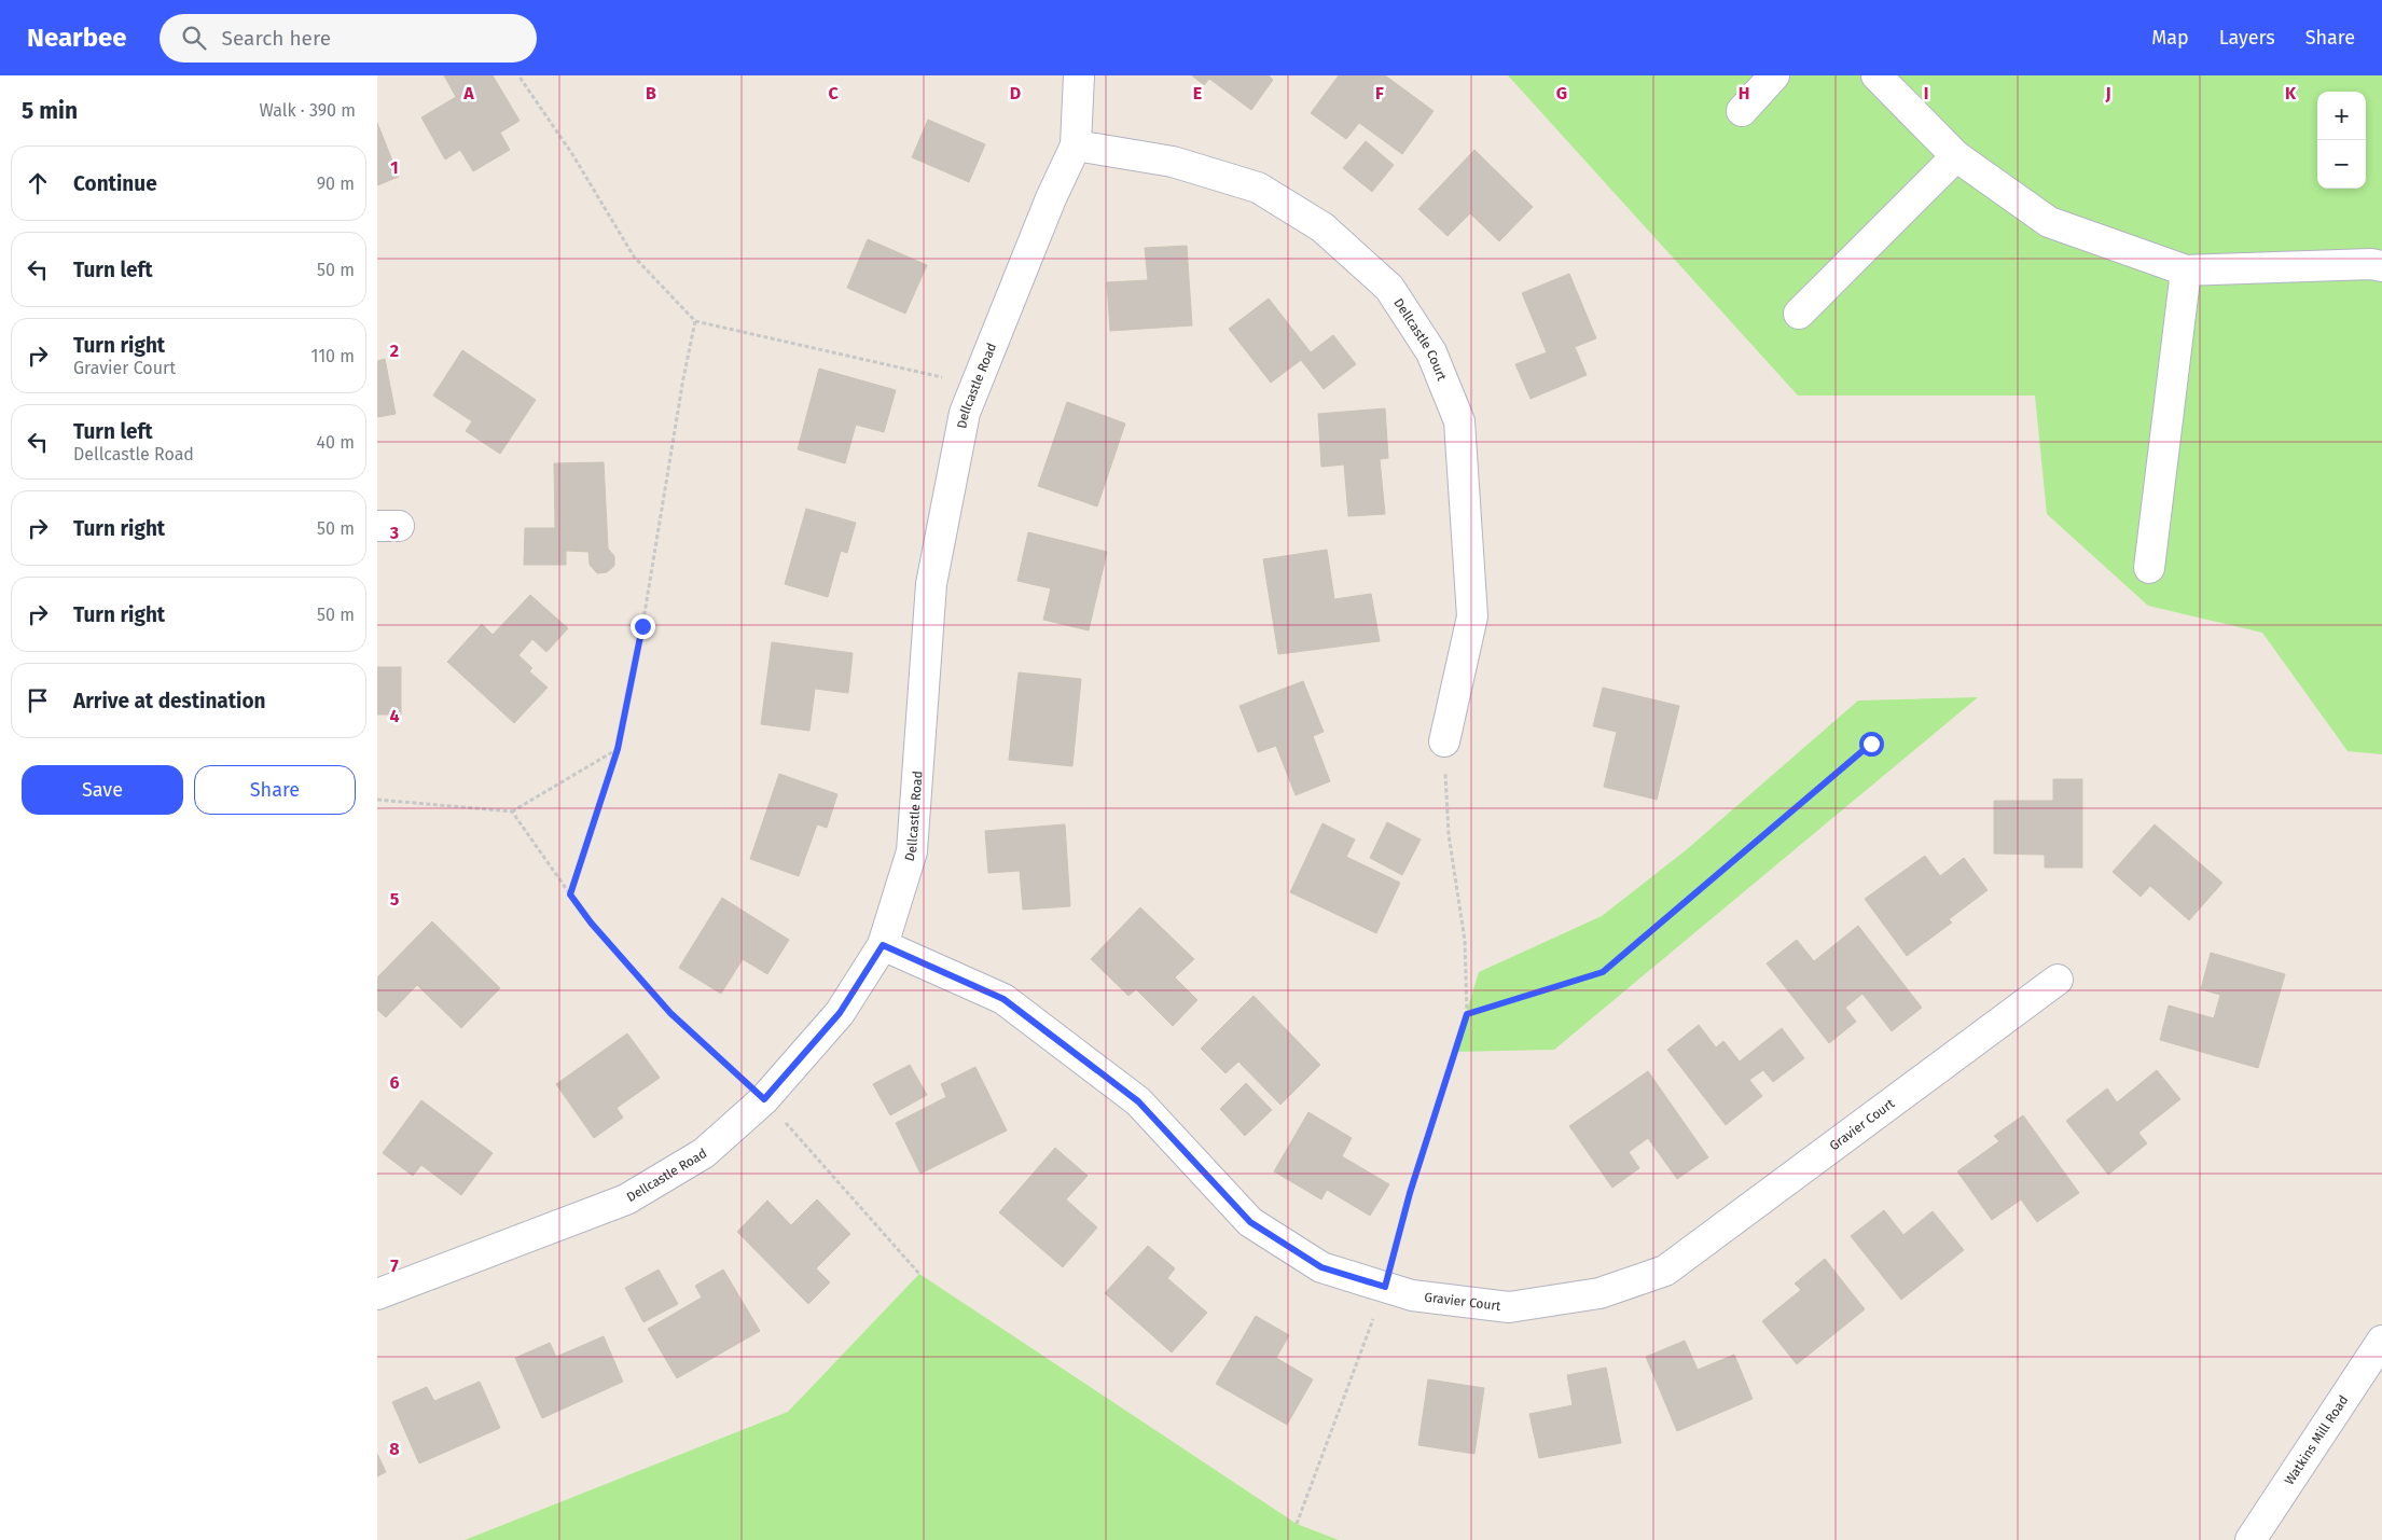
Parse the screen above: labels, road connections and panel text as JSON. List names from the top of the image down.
{
  "streets": {
    "street": [
      "Dellcastle Court",
      "Dellcastle Road",
      "Gravier Court",
      "Watkins Mill Road"
    ]
  },
  "crossings": [
    ["Dellcastle Court", "Dellcastle Road"],
    ["Dellcastle Road", "Gravier Court"]
  ],
  "page": {
    "header": "Nearbee",
    "search": "Search here",
    "nav": ["Map", "Layers", "Share"],
    "heading": ["5 min", "Walk · 390 m"],
    "map_buttons": ["+", "−"],
    "list": [
      ["Continue", "90 m"],
      ["Turn left", "50 m"],
      ["Turn right", "Gravier Court", "110 m"],
      ["Turn left", "Dellcastle Road", "40 m"],
      ["Turn right", "50 m"],
      ["Turn right", "50 m"],
      "Arrive at destination"
    ],
    "buttons": ["Save", "Share"]
  },
  "grid": {
    "columns": [
      "A",
      "B",
      "C",
      "D",
      "E",
      "F",
      "G",
      "H",
      "I",
      "J",
      "K"
    ],
    "rows": [
      "1",
      "2",
      "3",
      "4",
      "5",
      "6",
      "7",
      "8"
    ]
  }
}
